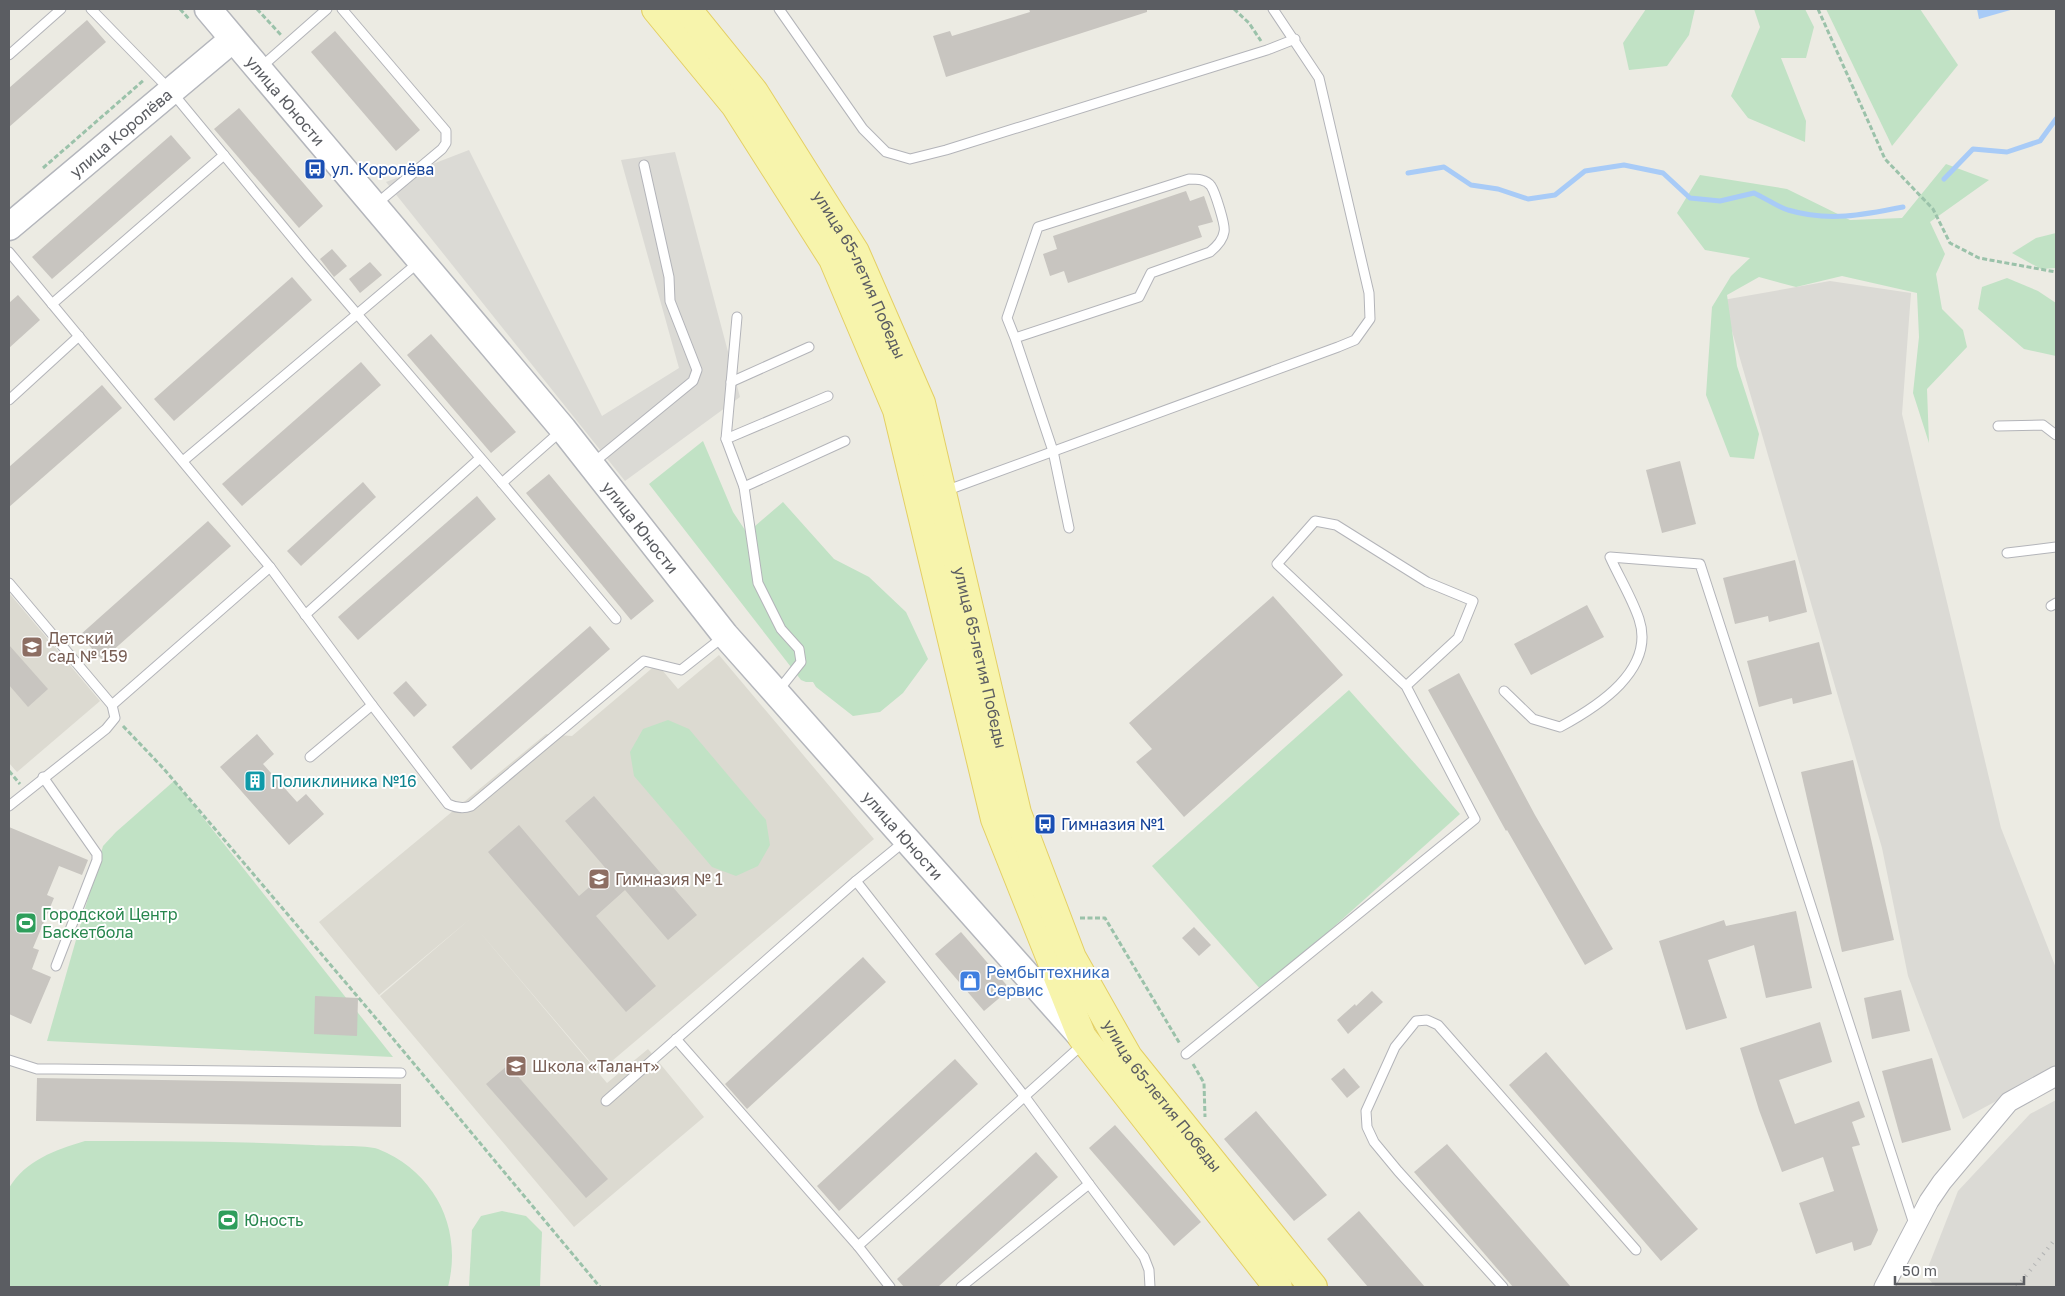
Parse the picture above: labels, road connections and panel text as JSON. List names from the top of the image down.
{
  "streets": {
    "main road": ["улица 65-летия Победы"],
    "street": ["улица Юности", "улица Королёва"]
  },
  "crossings": [
    ["улица Юности", "улица Королёва"],
    ["улица Юности", "улица 65-летия Победы"]
  ],
  "places": {
    "bus stop": ["ул. Королёва", "Гимназия №1"],
    "school or university": ["Детский сад № 159", "Гимназия № 1", "Школа «Талант»"],
    "building": ["Поликлиника №16"],
    "sports": ["Городской Центр Баскетбола", "Юность"],
    "shop": ["Рембыттехника Сервис"]
  },
  "scale_bar": "50 m"
}
